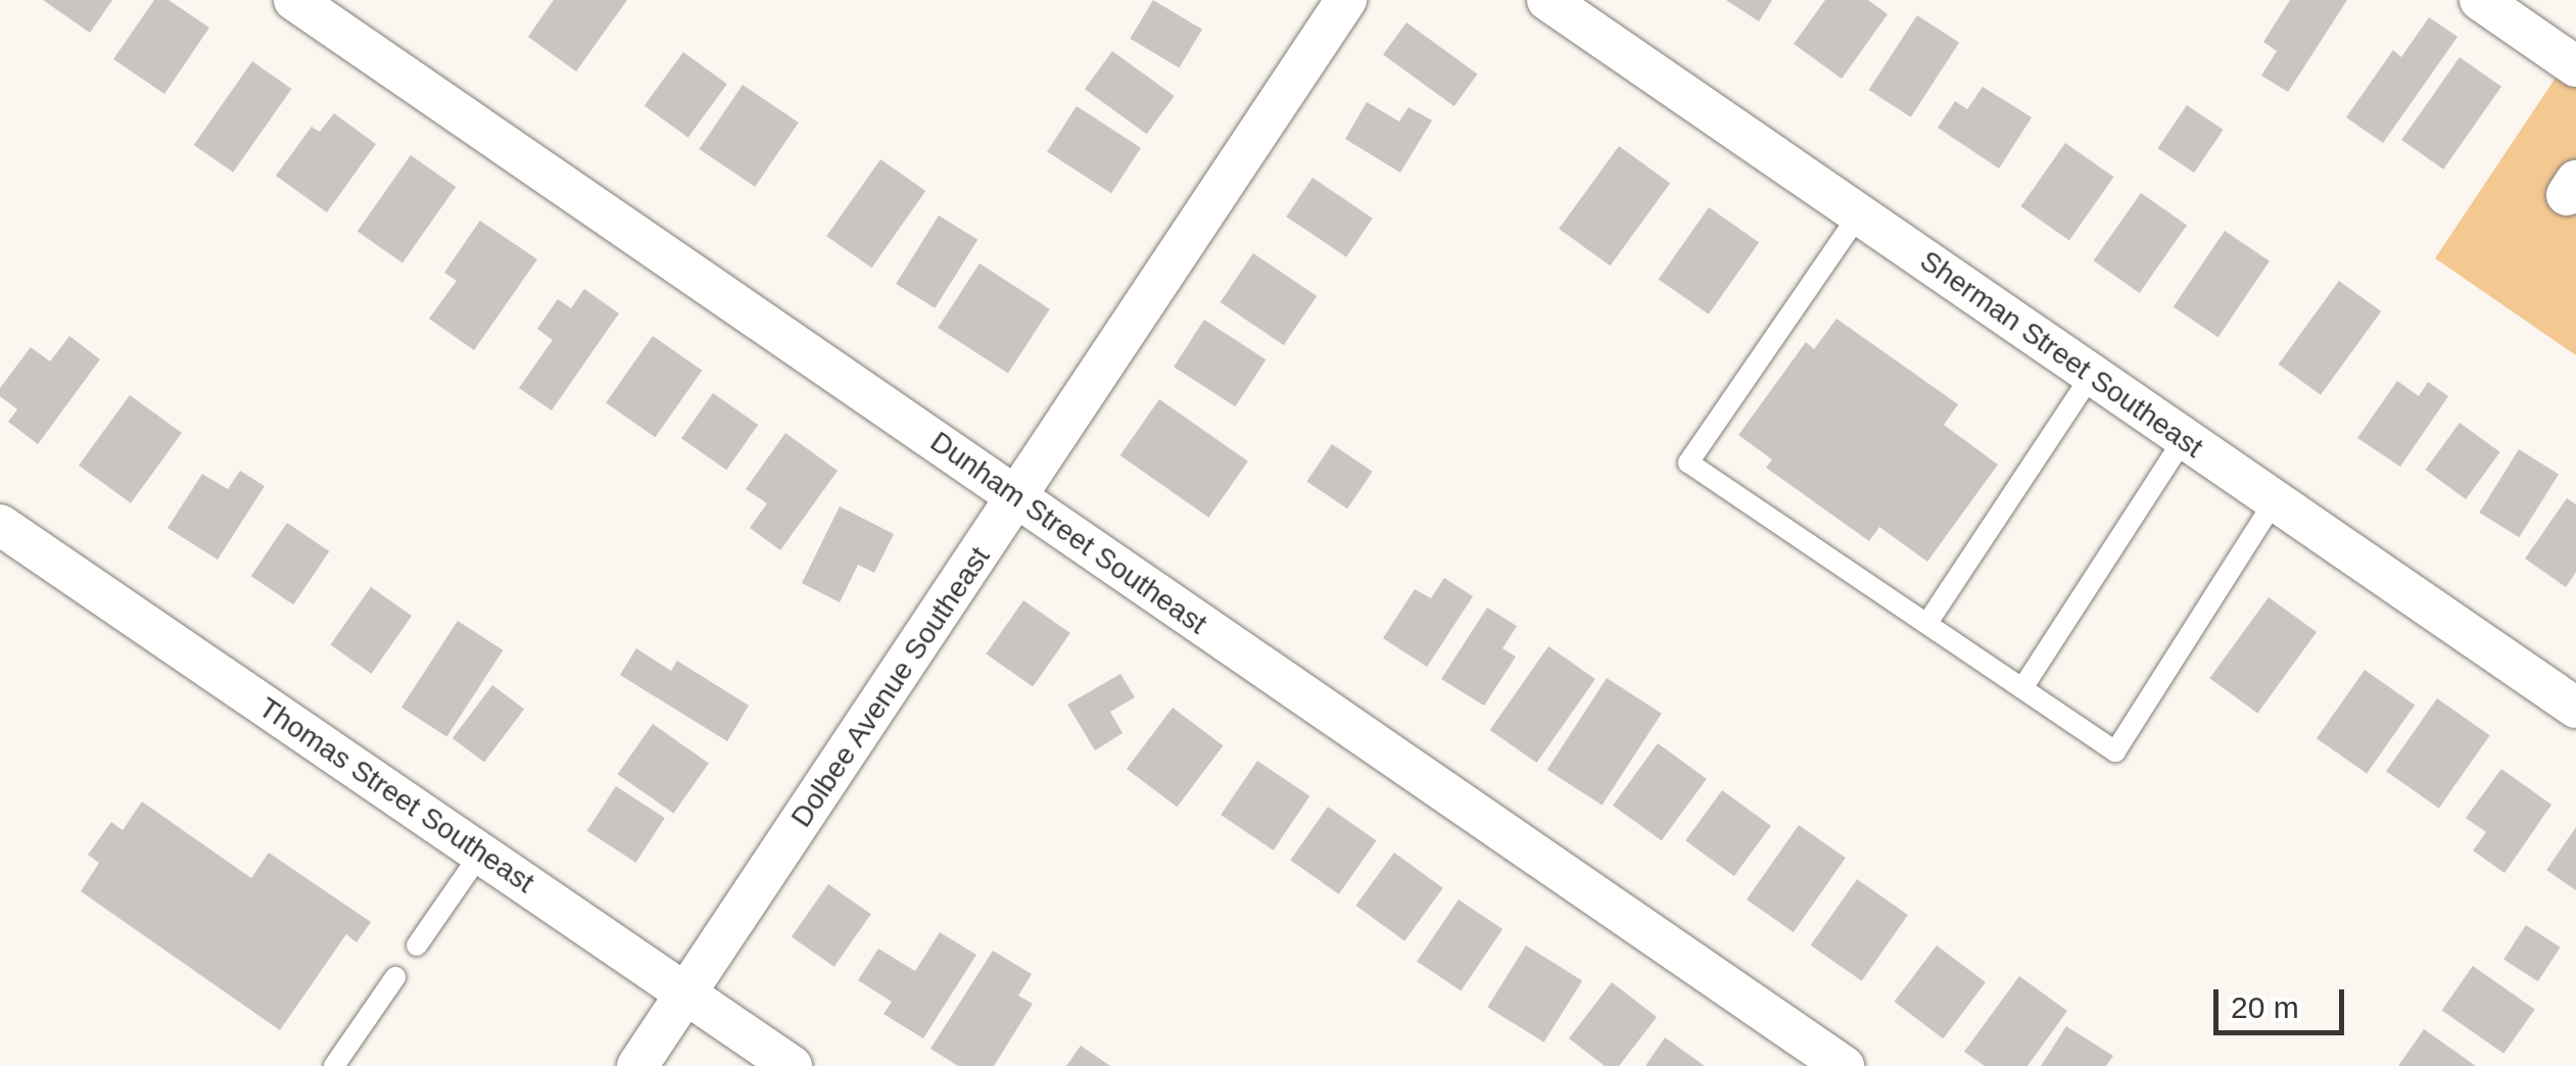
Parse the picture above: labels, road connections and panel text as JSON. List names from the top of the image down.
{
  "streets": {
    "street": [
      "Sherman Street Southeast",
      "Dunham Street Southeast",
      "Dolbee Avenue Southeast",
      "Thomas Street Southeast"
    ]
  },
  "crossings": [
    ["Dunham Street Southeast", "Dolbee Avenue Southeast"],
    ["Dolbee Avenue Southeast", "Thomas Street Southeast"]
  ],
  "scale_bar": "20 m"
}
